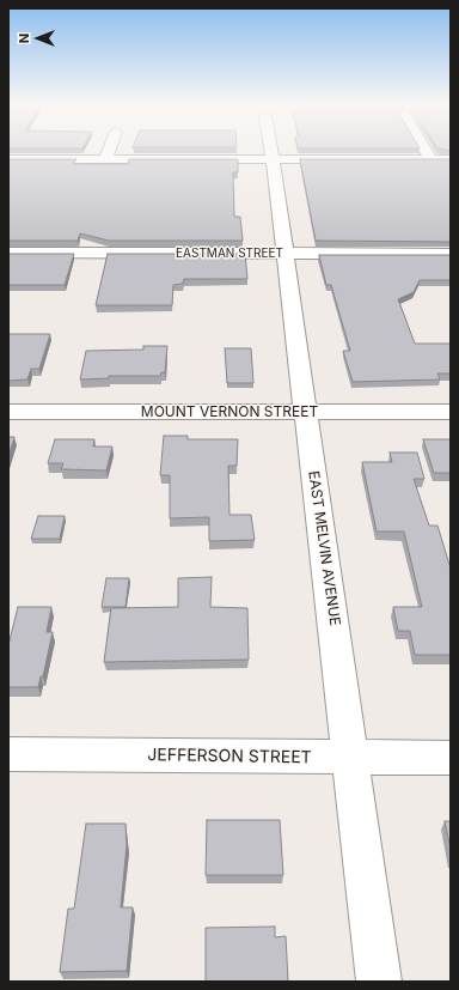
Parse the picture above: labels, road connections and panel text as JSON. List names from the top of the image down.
{
  "streets": {
    "street": [
      "EASTMAN STREET",
      "MOUNT VERNON STREET",
      "EAST MELVIN AVENUE",
      "JEFFERSON STREET"
    ]
  },
  "crossings": [
    ["EASTMAN STREET", "EAST MELVIN AVENUE"],
    ["MOUNT VERNON STREET", "EAST MELVIN AVENUE"],
    ["EAST MELVIN AVENUE", "JEFFERSON STREET"]
  ],
  "north": "left"
}
